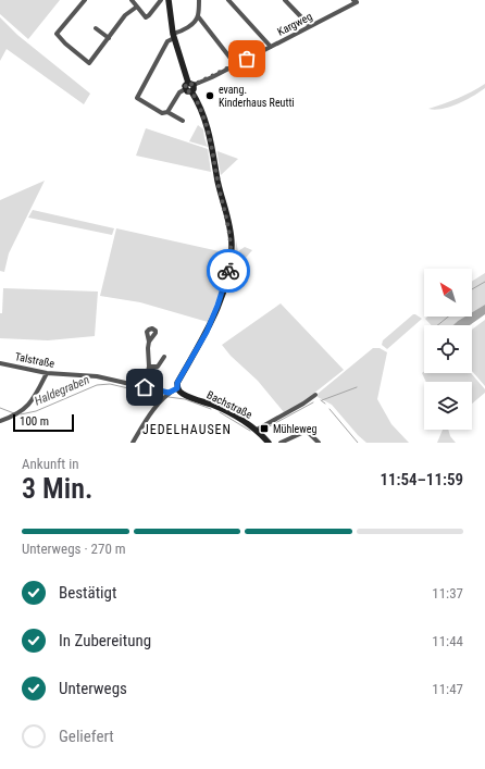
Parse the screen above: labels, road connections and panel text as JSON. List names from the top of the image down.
{
  "streets": {
    "street": ["Kargweg", "Talstraße", "Bachstraße"]
  },
  "districts": ["JEDELHAUSEN"],
  "water": ["Haldegraben"],
  "places": {
    "other": ["evang. Kinderhaus Reutti"],
    "transit": ["Mühleweg"]
  },
  "scale_bar": "100 m",
  "north": "top left",
  "page": {
    "scale": "100 m",
    "heading": ["3 Min.", "Ankunft in", "11:54–11:59"],
    "bar": "Unterwegs · 270 m",
    "list": [
      ["Bestätigt", "11:37"],
      ["In Zubereitung", "11:44"],
      ["Unterwegs", "11:47"],
      "Geliefert"
    ]
  }
}
